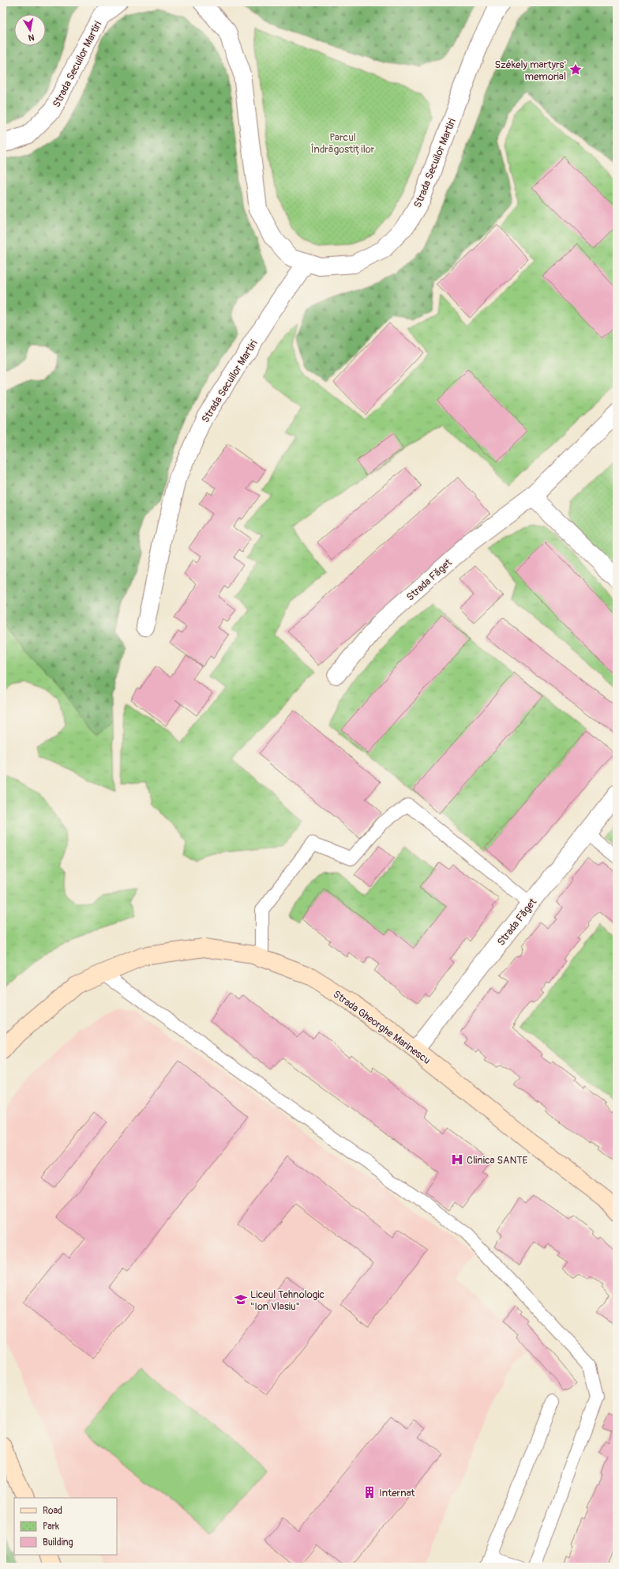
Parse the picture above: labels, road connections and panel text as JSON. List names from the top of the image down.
{
  "streets": {
    "main road": ["Strada Gheorghe Marinescu"],
    "street": ["Strada Secuilor Martiri", "Strada Făget"]
  },
  "crossings": [
    ["Strada Făget", "Strada Gheorghe Marinescu"]
  ],
  "parks": ["Parcul Îndrăgostiților"],
  "places": {
    "place": ["Székely martyrs' memorial"],
    "hospital": ["Clinica SANTE"],
    "school or university": ["Liceul Tehnologic \"Ion Vlasiu\""],
    "building": ["Internat"]
  },
  "legend": ["Road", "Park", "Building"],
  "north": "bottom"
}
